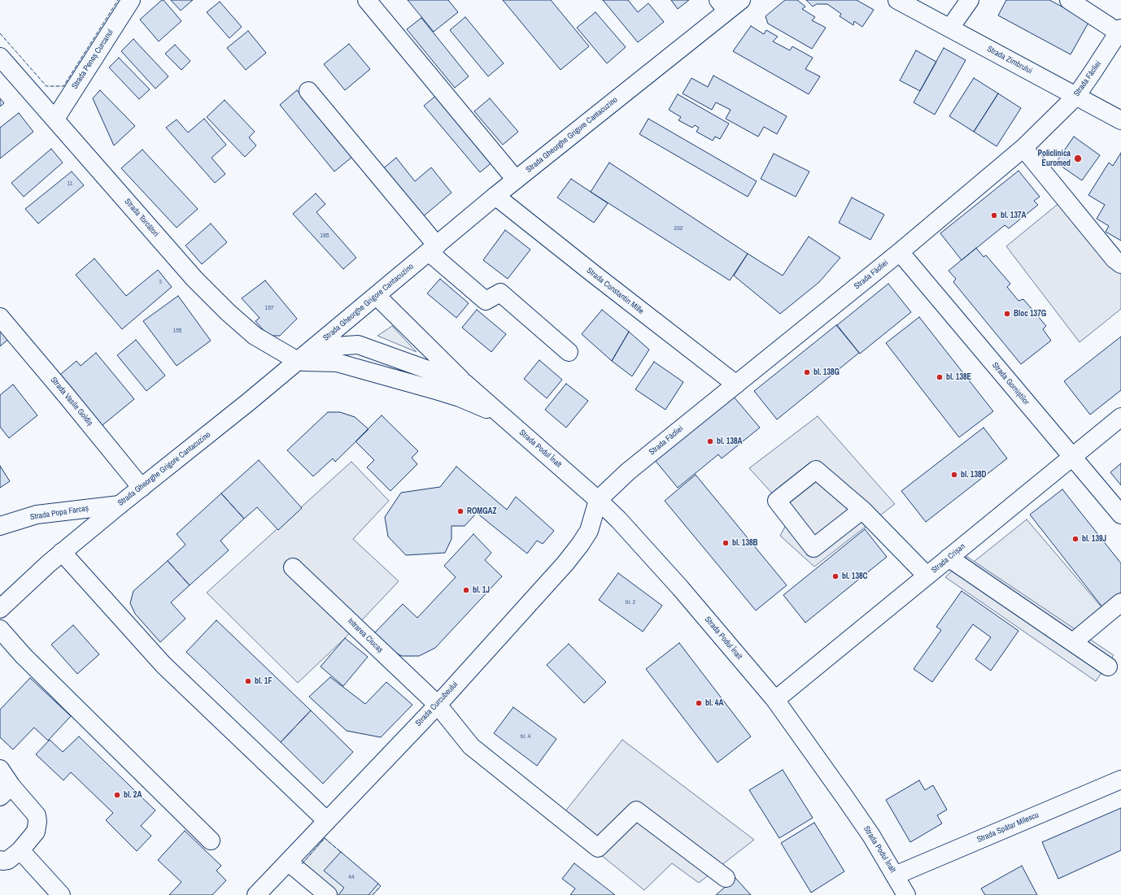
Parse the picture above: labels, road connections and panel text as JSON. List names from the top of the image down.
{
  "streets": {
    "street": [
      "Strada Peneș Curcanul",
      "Strada Zimbrului",
      "Strada Făcliei",
      "Strada Gheorghe Grigore Cantacuzino",
      "Strada Torcători",
      "Strada Constantin Mille",
      "Strada Gorniștilor",
      "Strada Vasile Goldiș",
      "Strada Podul Înalt",
      "Strada Popa Farcaș",
      "Strada Crișan",
      "Intrarea Ciucaș",
      "Strada Curcubeului",
      "Strada Spătar Milescu"
    ]
  },
  "crossings": [
    ["Strada Peneș Curcanul", "Strada Torcători"],
    ["Strada Zimbrului", "Strada Făcliei"],
    ["Strada Făcliei", "Strada Constantin Mille"],
    ["Strada Făcliei", "Strada Gorniștilor"],
    ["Strada Făcliei", "Strada Podul Înalt"],
    ["Strada Făcliei", "Strada Curcubeului"],
    ["Strada Gheorghe Grigore Cantacuzino", "Strada Torcători"],
    ["Strada Gheorghe Grigore Cantacuzino", "Strada Constantin Mille"],
    ["Strada Gheorghe Grigore Cantacuzino", "Strada Vasile Goldiș"],
    ["Strada Gheorghe Grigore Cantacuzino", "Strada Podul Înalt"],
    ["Strada Gheorghe Grigore Cantacuzino", "Strada Popa Farcaș"],
    ["Strada Torcători", "Strada Podul Înalt"],
    ["Strada Gorniștilor", "Strada Crișan"],
    ["Strada Podul Înalt", "Strada Crișan"],
    ["Strada Podul Înalt", "Strada Curcubeului"],
    ["Strada Podul Înalt", "Strada Spătar Milescu"],
    ["Intrarea Ciucaș", "Strada Curcubeului"]
  ],
  "places": [
    "Policlinica Euromed",
    "bl. 137A",
    "Bloc 137G",
    "bl. 138G",
    "bl. 138E",
    "bl. 138A",
    "bl. 138D",
    "ROMGAZ",
    "bl. 139J",
    "bl. 138B",
    "bl. 138C",
    "bl. 1J",
    "bl. 1F",
    "bl. 4A",
    "bl. 2A"
  ],
  "house_numbers": [
    "11",
    "202",
    "165",
    "3",
    "157",
    "155",
    "bl. 2",
    "bl. 4",
    "44"
  ]
}
